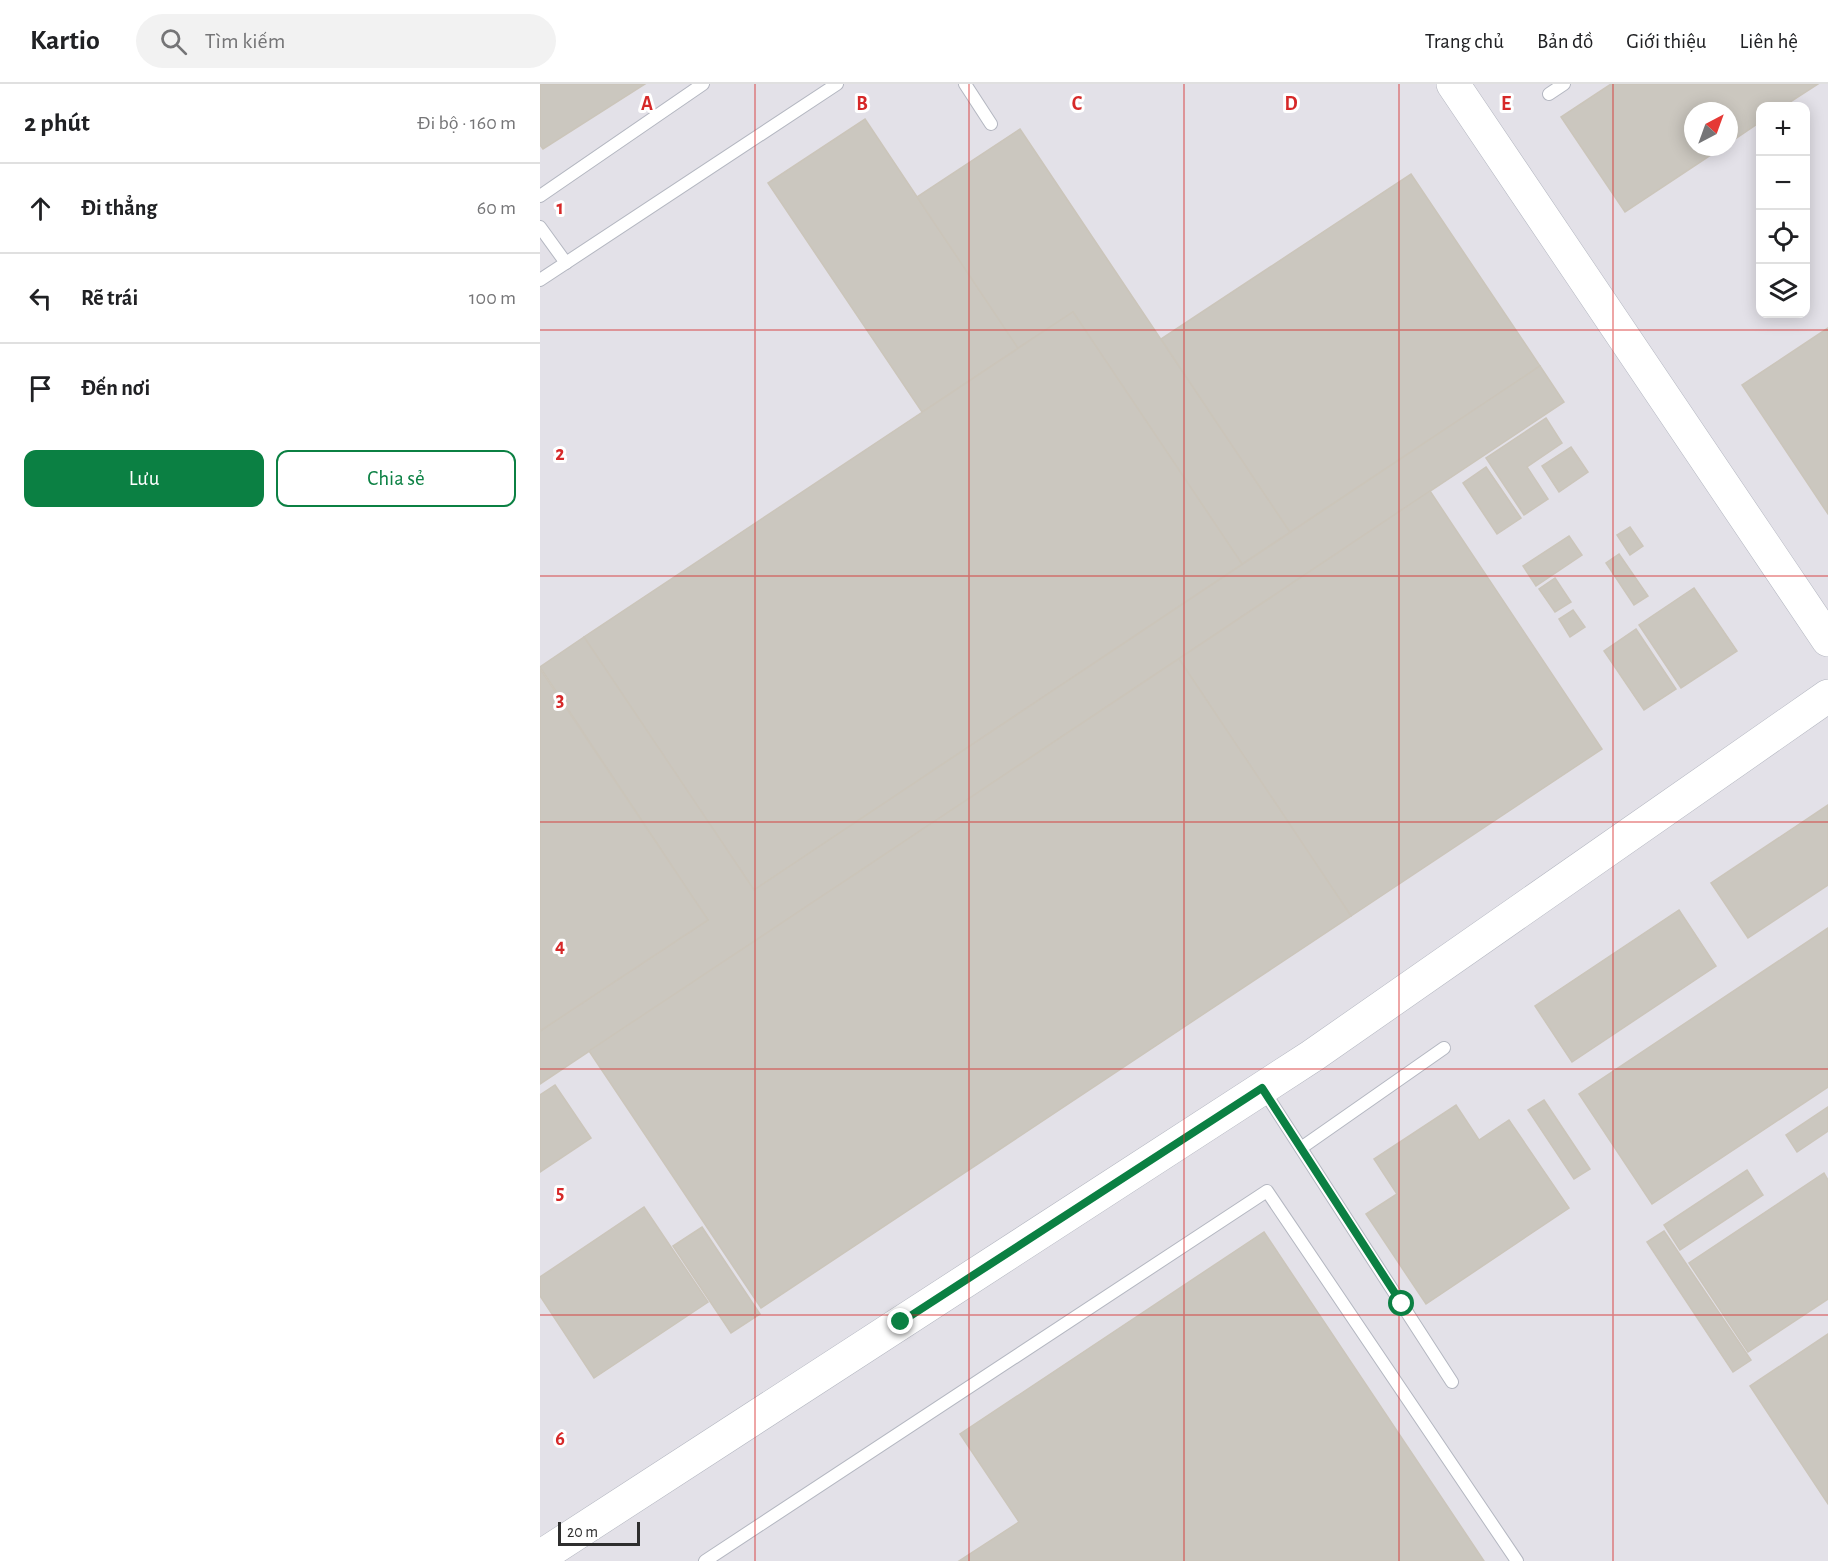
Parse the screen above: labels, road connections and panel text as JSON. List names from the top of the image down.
{
  "scale_bar": "20 m",
  "north": "top right",
  "page": {
    "header": "Kartio",
    "search": "Tìm kiếm",
    "nav": [
      "Trang chủ",
      "Bản đồ",
      "Giới thiệu",
      "Liên hệ"
    ],
    "heading": ["2 phút", "Đi bộ · 160 m"],
    "map_buttons": ["+", "−"],
    "list": [
      ["Đi thẳng", "60 m"],
      ["Rẽ trái", "100 m"],
      "Đến nơi"
    ],
    "buttons": ["Lưu", "Chia sẻ"],
    "scale": "20 m"
  },
  "grid": {
    "columns": [
      "A",
      "B",
      "C",
      "D",
      "E"
    ],
    "rows": [
      "1",
      "2",
      "3",
      "4",
      "5",
      "6"
    ]
  }
}
